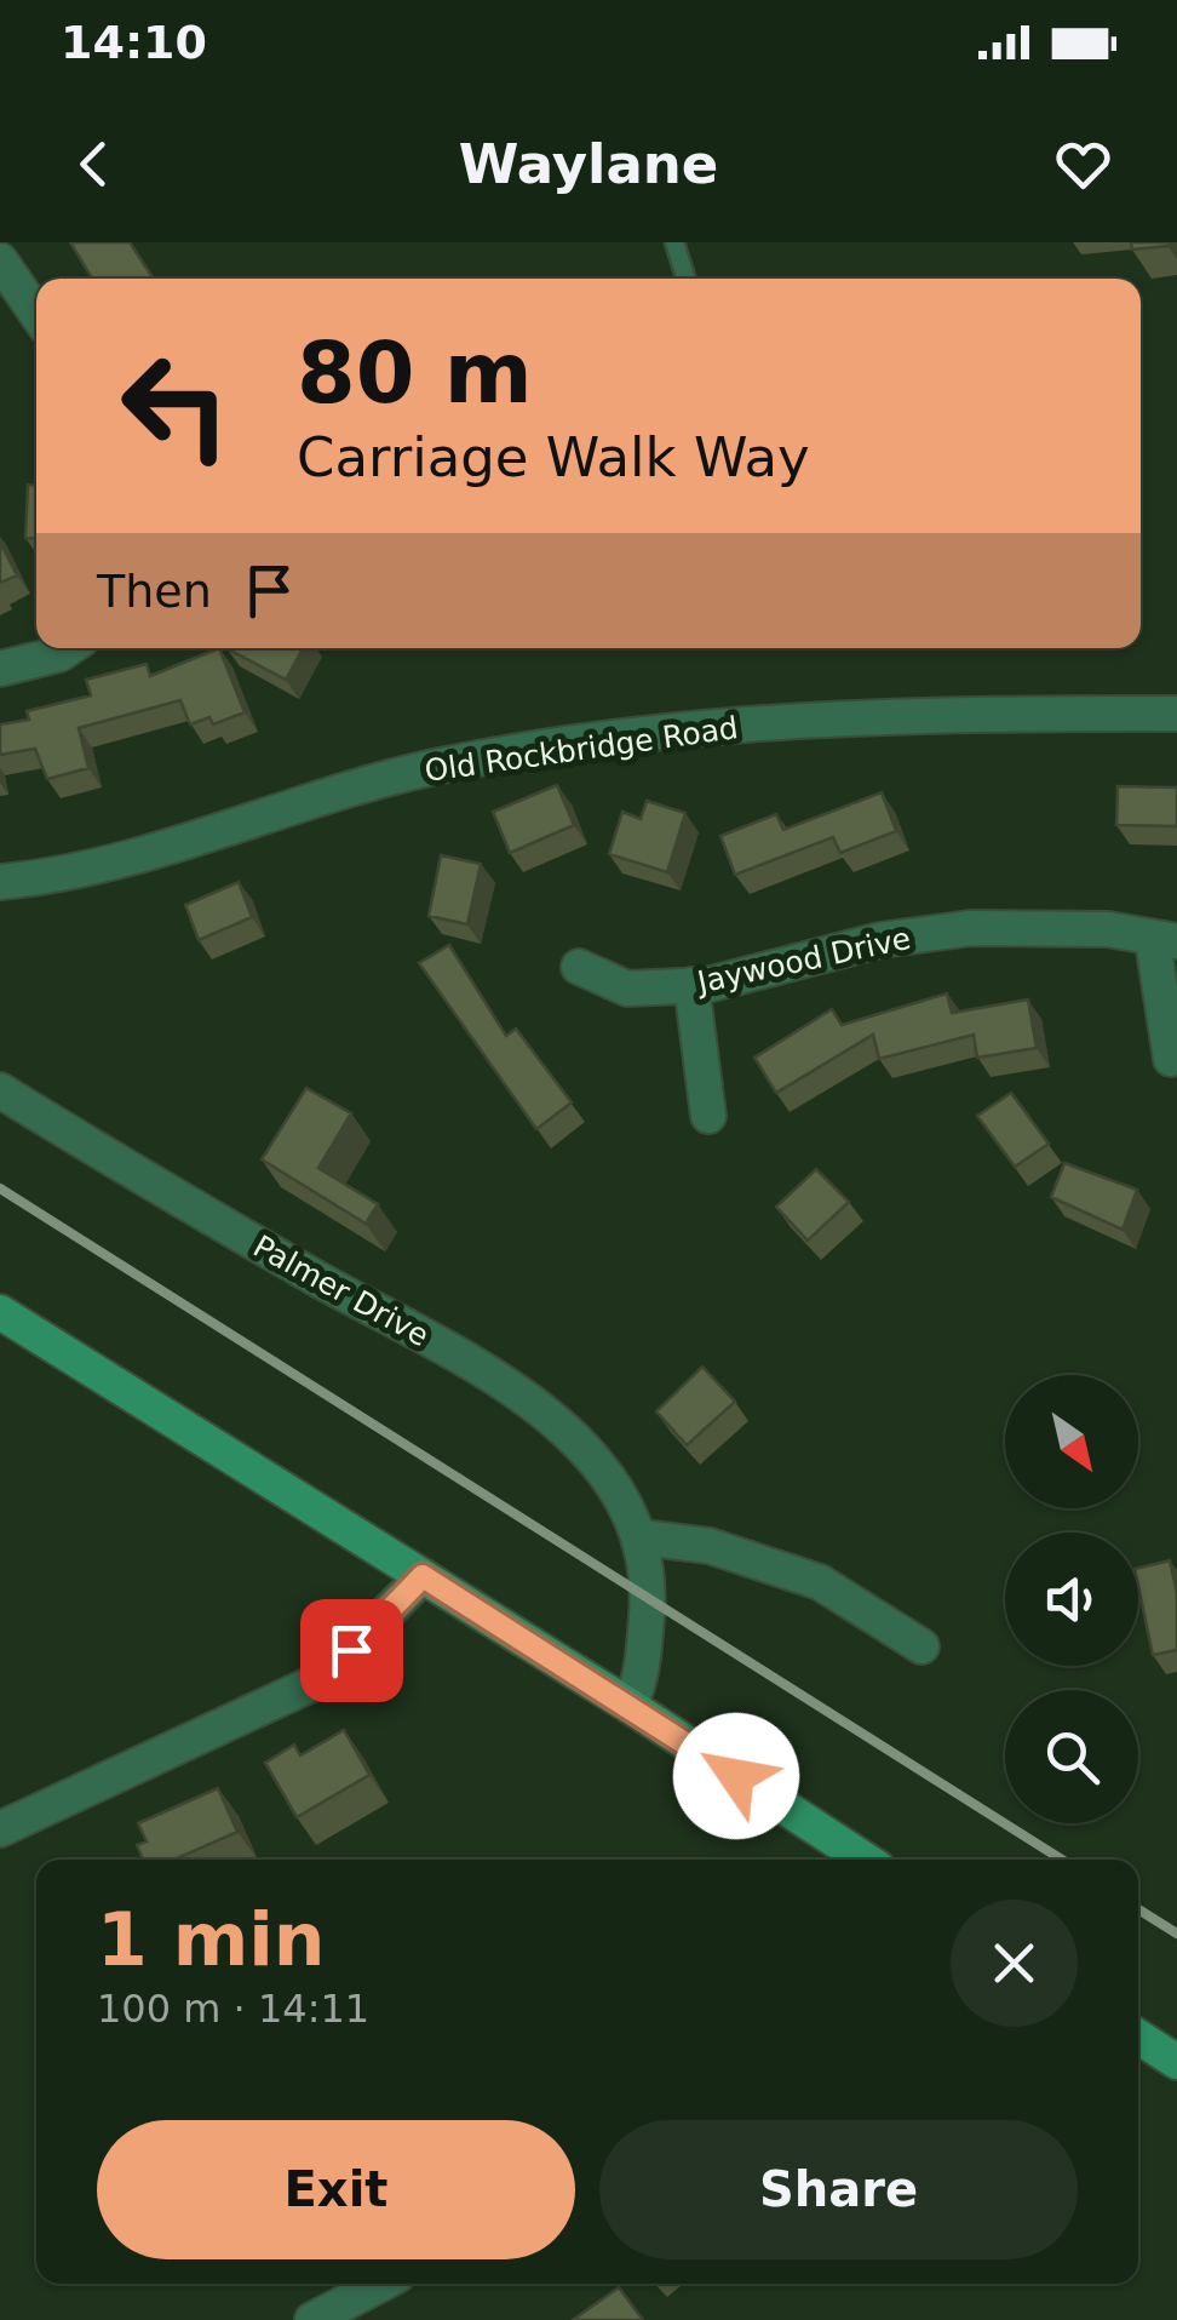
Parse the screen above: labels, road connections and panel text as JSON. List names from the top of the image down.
{
  "streets": {
    "street": ["Old Rockbridge Road", "Jaywood Drive", "Palmer Drive"]
  },
  "north": "bottom right",
  "page": {
    "status": "14:10",
    "header": "Waylane",
    "turn": ["80 m", "Carriage Walk Way"],
    "then": "Then",
    "heading": ["1 min", "100 m · 14:11"],
    "buttons": ["Exit", "Share"]
  }
}
